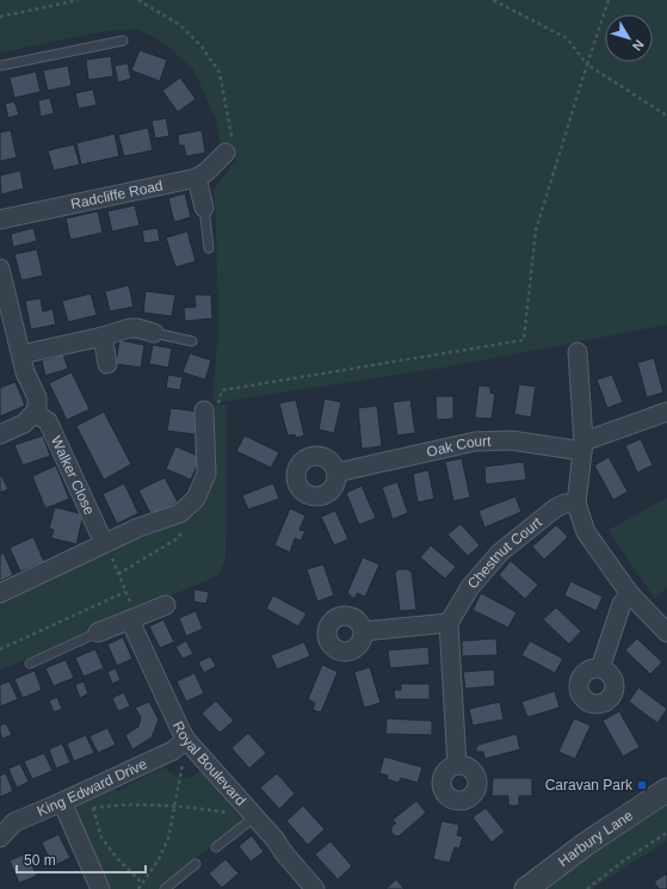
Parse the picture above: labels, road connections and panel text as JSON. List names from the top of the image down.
{
  "streets": {
    "street": [
      "Radcliffe Road",
      "Oak Court",
      "Walker Close",
      "Chestnut Court",
      "Royal Boulevard",
      "King Edward Drive",
      "Harbury Lane"
    ]
  },
  "crossings": [
    ["Royal Boulevard", "King Edward Drive"]
  ],
  "places": {
    "transit": ["Caravan Park"]
  },
  "scale_bar": "50 m",
  "north": "bottom right"
}
